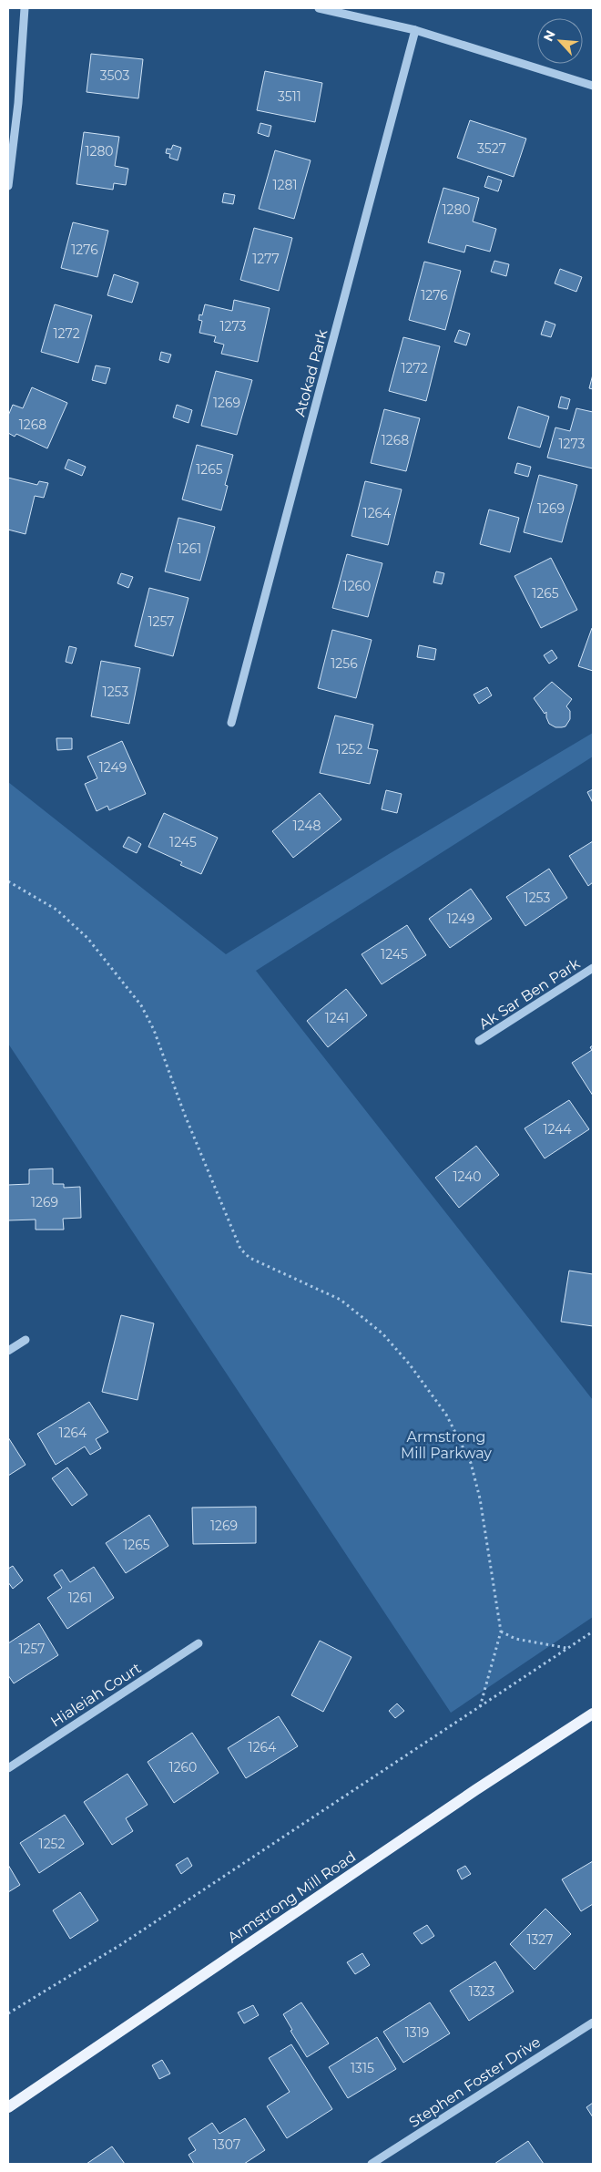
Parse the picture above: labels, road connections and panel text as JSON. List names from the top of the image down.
{
  "streets": {
    "main road": ["Armstrong Mill Road"],
    "street": [
      "Atokad Park",
      "Ak Sar Ben Park",
      "Hialeiah Court",
      "Stephen Foster Drive"
    ]
  },
  "parks": ["Armstrong Mill Parkway"],
  "house_numbers": [
    "3503",
    "3511",
    "3527",
    "1280",
    "1281",
    "1280",
    "1276",
    "1277",
    "1276",
    "1273",
    "1272",
    "1272",
    "1269",
    "1268",
    "1268",
    "1273",
    "1265",
    "1269",
    "1264",
    "1261",
    "1260",
    "1265",
    "1257",
    "1256",
    "1253",
    "1252",
    "1249",
    "1248",
    "1245",
    "1253",
    "1249",
    "1245",
    "1241",
    "1244",
    "1240",
    "1269",
    "1264",
    "1269",
    "1265",
    "1261",
    "1257",
    "1264",
    "1260",
    "1252",
    "1327",
    "1323",
    "1319",
    "1315",
    "1307"
  ],
  "north": "top left"
}
